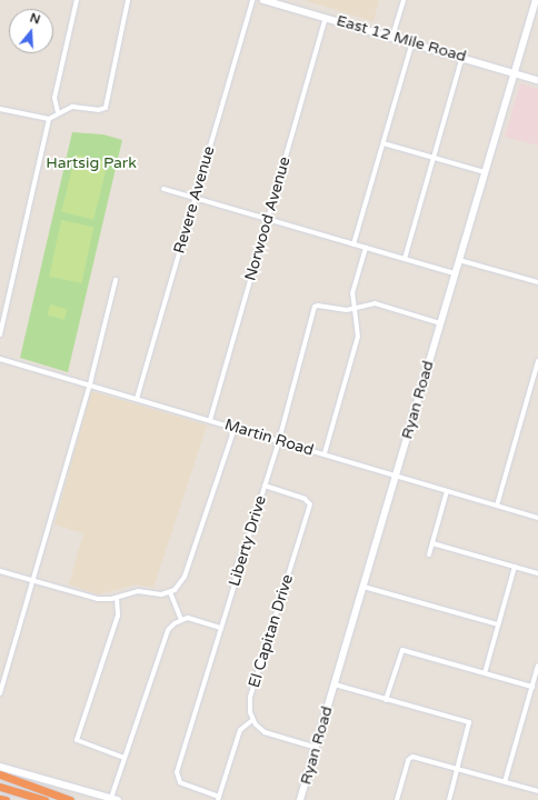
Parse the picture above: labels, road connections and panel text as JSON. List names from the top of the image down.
{
  "streets": {
    "main road": ["East 12 Mile Road", "Ryan Road"],
    "street": [
      "Revere Avenue",
      "Norwood Avenue",
      "Martin Road",
      "Liberty Drive",
      "El Capitan Drive"
    ]
  },
  "crossings": [
    ["East 12 Mile Road", "Norwood Avenue"],
    ["East 12 Mile Road", "Ryan Road"],
    ["Revere Avenue", "Martin Road"],
    ["Norwood Avenue", "Martin Road"],
    ["Ryan Road", "Martin Road"],
    ["Martin Road", "Liberty Drive"],
    ["Liberty Drive", "El Capitan Drive"]
  ],
  "parks": ["Hartsig Park"],
  "north": "top"
}
